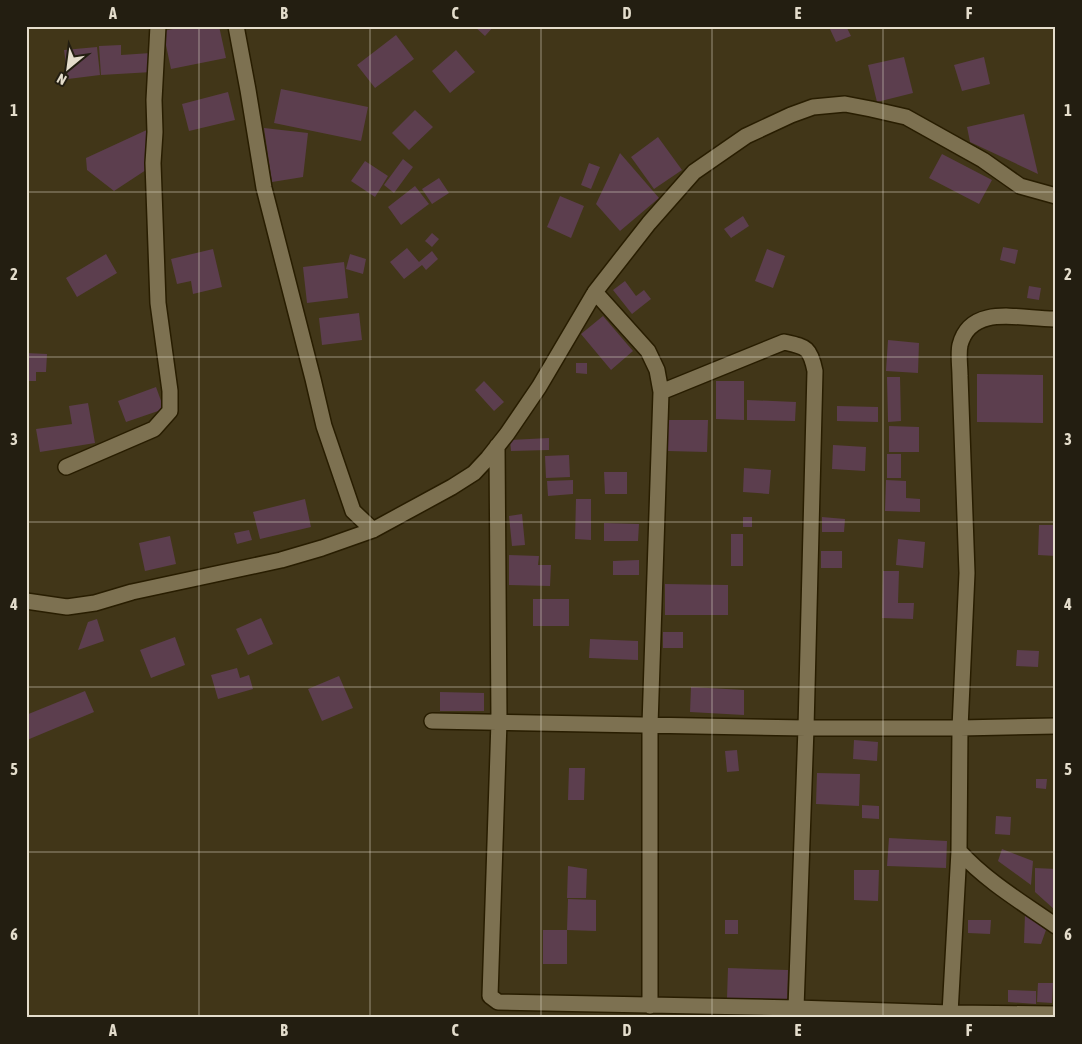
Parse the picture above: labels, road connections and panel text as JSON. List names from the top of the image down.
{
  "north": "bottom left",
  "grid": {
    "columns": [
      "A",
      "B",
      "C",
      "D",
      "E",
      "F"
    ],
    "rows": [
      "1",
      "2",
      "3",
      "4",
      "5",
      "6"
    ]
  }
}
